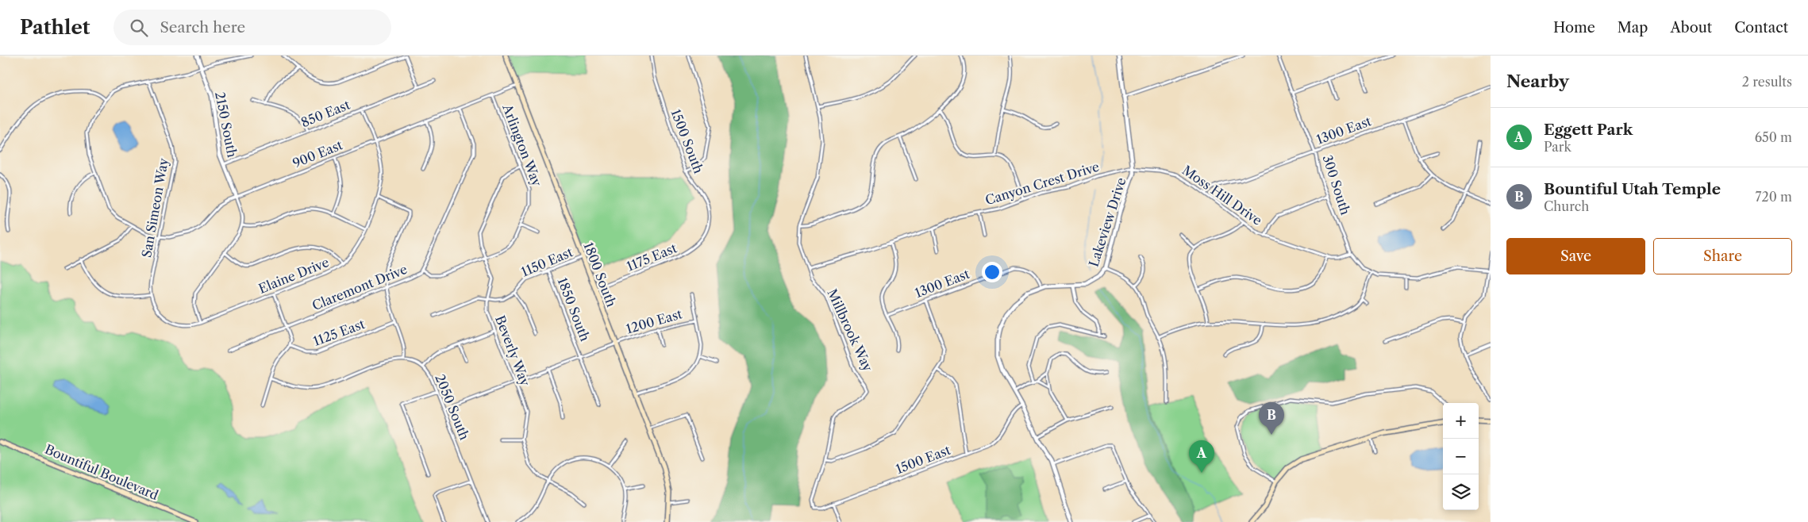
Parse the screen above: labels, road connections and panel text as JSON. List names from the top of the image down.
{
  "streets": {
    "main road": ["1800 South", "Bountiful Boulevard"],
    "street": [
      "850 East",
      "2150 South",
      "1300 East",
      "1500 South",
      "Arlington Way",
      "900 East",
      "Canyon Crest Drive",
      "300 South",
      "Moss Hill Drive",
      "San Simeon Way",
      "Lakeview Drive",
      "1175 East",
      "1150 East",
      "Elaine Drive",
      "Claremont Drive",
      "1850 South",
      "1200 East",
      "Millbrook Way",
      "1125 East",
      "Beverly Way",
      "2050 South",
      "1500 East"
    ]
  },
  "crossings": [
    ["850 East", "2150 South"],
    ["850 East", "Elaine Drive"],
    ["2150 South", "900 East"],
    ["1300 East", "300 South"],
    ["1300 East", "Moss Hill Drive"],
    ["1300 East", "Lakeview Drive"],
    ["1500 South", "1175 East"],
    ["Arlington Way", "900 East"],
    ["Arlington Way", "Claremont Drive"],
    ["Arlington Way", "Beverly Way"],
    ["900 East", "San Simeon Way"],
    ["900 East", "1800 South"],
    ["900 East", "Elaine Drive"],
    ["900 East", "Claremont Drive"],
    ["Canyon Crest Drive", "Moss Hill Drive"],
    ["Canyon Crest Drive", "Lakeview Drive"],
    ["Canyon Crest Drive", "Millbrook Way"],
    ["300 South", "Moss Hill Drive"],
    ["Moss Hill Drive", "Lakeview Drive"],
    ["San Simeon Way", "Elaine Drive"],
    ["Lakeview Drive", "1500 East"],
    ["1175 East", "1800 South"],
    ["1150 East", "1800 South"],
    ["1150 East", "1850 South"],
    ["1150 East", "Beverly Way"],
    ["1800 South", "1200 East"],
    ["1850 South", "1200 East"],
    ["1200 East", "Beverly Way"],
    ["1200 East", "2050 South"],
    ["Millbrook Way", "1500 East"]
  ],
  "page": {
    "header": "Pathlet",
    "search": "Search here",
    "nav": [
      "Home",
      "Map",
      "About",
      "Contact"
    ],
    "heading": ["Nearby", "2 results"],
    "list": [
      {
        "mark": "A",
        "name": "Eggett Park",
        "note": "Park",
        "value": "650 m"
      },
      {
        "mark": "B",
        "name": "Bountiful Utah Temple",
        "note": "Church",
        "value": "720 m"
      }
    ],
    "buttons": ["Save", "Share"],
    "pins": ["B", "A"],
    "map_buttons": ["+", "−"]
  }
}
